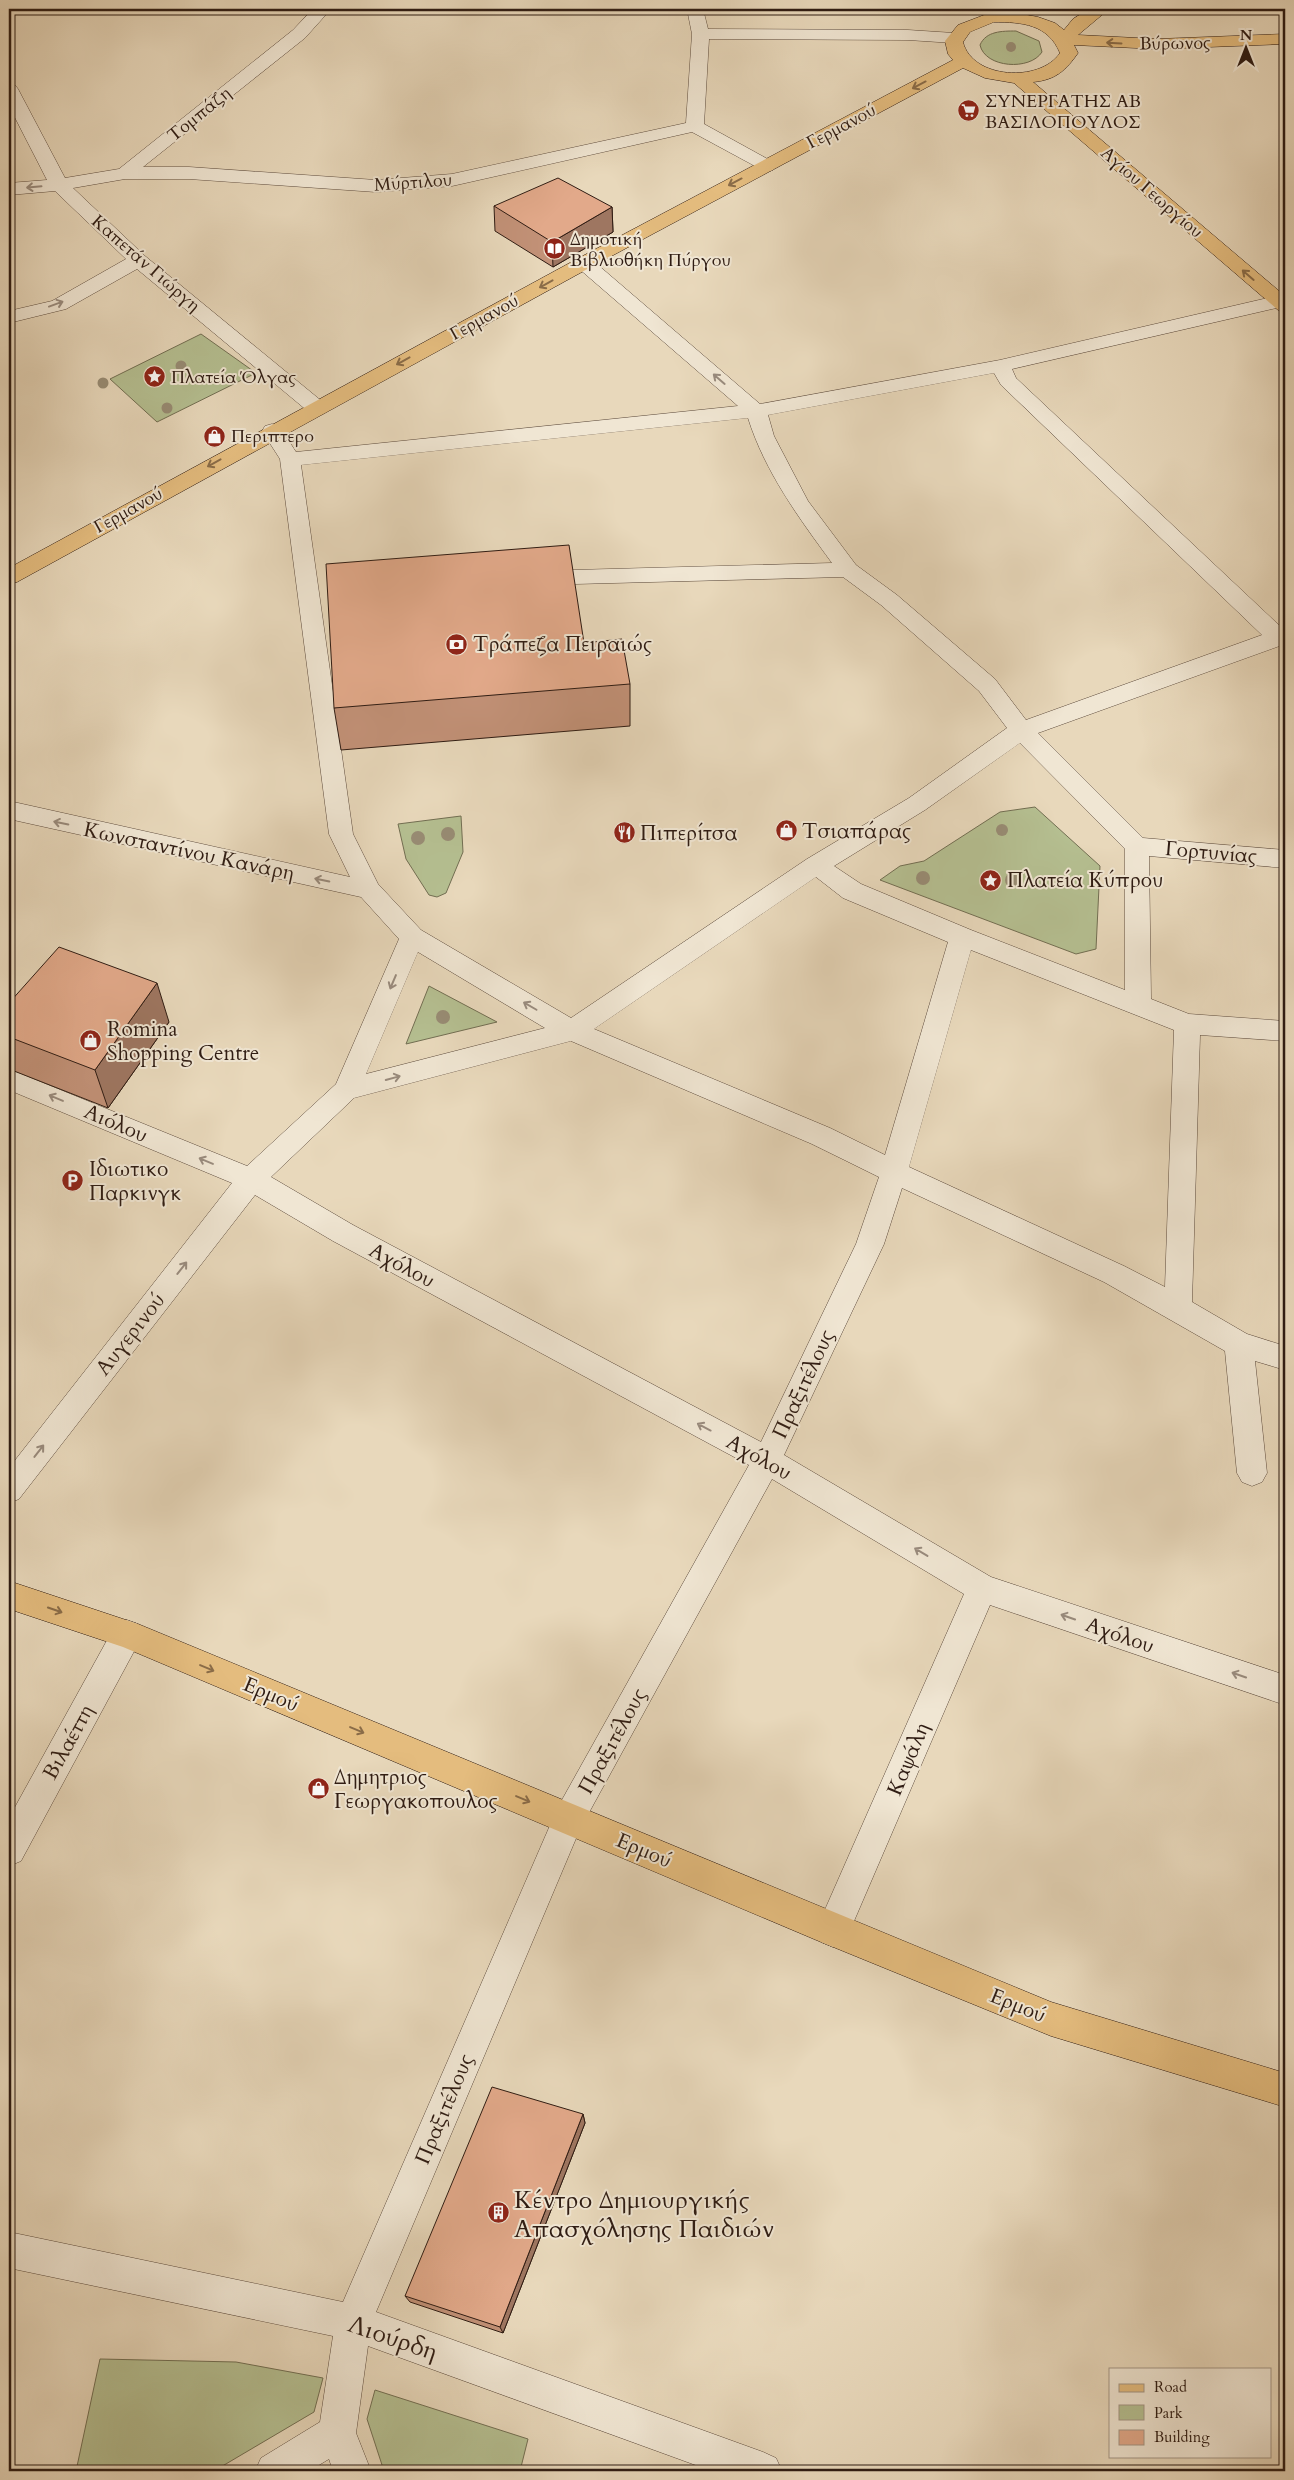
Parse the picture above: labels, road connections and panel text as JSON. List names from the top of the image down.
{
  "streets": {
    "main road": [
      "Βύρωνος",
      "Γερμανού",
      "Αγίου Γεωργίου",
      "Ερμού"
    ],
    "street": [
      "Τομπάζη",
      "Μύρτιλου",
      "Καπετάν Γιώργη",
      "Κωνσταντίνου Κανάρη",
      "Γορτυνίας",
      "Αιόλου",
      "Αχόλου",
      "Αυγερινού",
      "Πραξιτέλους",
      "Βιλαέττη",
      "Καψάλη",
      "Λιούρδη"
    ]
  },
  "crossings": [
    ["Τομπάζη", "Μύρτιλου"],
    ["Τομπάζη", "Καπετάν Γιώργη"],
    ["Γερμανού", "Καπετάν Γιώργη"],
    ["Αιόλου", "Αχόλου"],
    ["Αιόλου", "Αυγερινού"],
    ["Αχόλου", "Αυγερινού"],
    ["Αχόλου", "Πραξιτέλους"],
    ["Αχόλου", "Καψάλη"],
    ["Πραξιτέλους", "Ερμού"],
    ["Πραξιτέλους", "Λιούρδη"],
    ["Ερμού", "Βιλαέττη"],
    ["Ερμού", "Καψάλη"]
  ],
  "one_way": [
    "Βύρωνος",
    "Γερμανού",
    "Αγίου Γεωργίου",
    "Κωνσταντίνου Κανάρη",
    "Αιόλου",
    "Αχόλου",
    "Αυγερινού",
    "Ερμού"
  ],
  "places": {
    "supermarket": ["ΣΥΝΕΡΓΑΤΗΣ ΑΒ ΒΑΣΙΛΟΠΟΥΛΟΣ"],
    "library": ["Δημοτική Βιβλιοθήκη Πύργου"],
    "place": ["Πλατεία Όλγας", "Πλατεία Κύπρου"],
    "shop": [
      "Περιπτερο",
      "Τσιαπάρας",
      "Romina Shopping Centre",
      "Δημητριος Γεωργακοπουλος"
    ],
    "bank": ["Τράπεζα Πειραιώς"],
    "restaurant": ["Πιπερίτσα"],
    "parking": ["Ιδιωτικο Παρκινγκ"],
    "building": ["Κέντρο Δημιουργικής Απασχόλησης Παιδιών"]
  },
  "legend": ["Road", "Park", "Building"],
  "north": "top"
}
